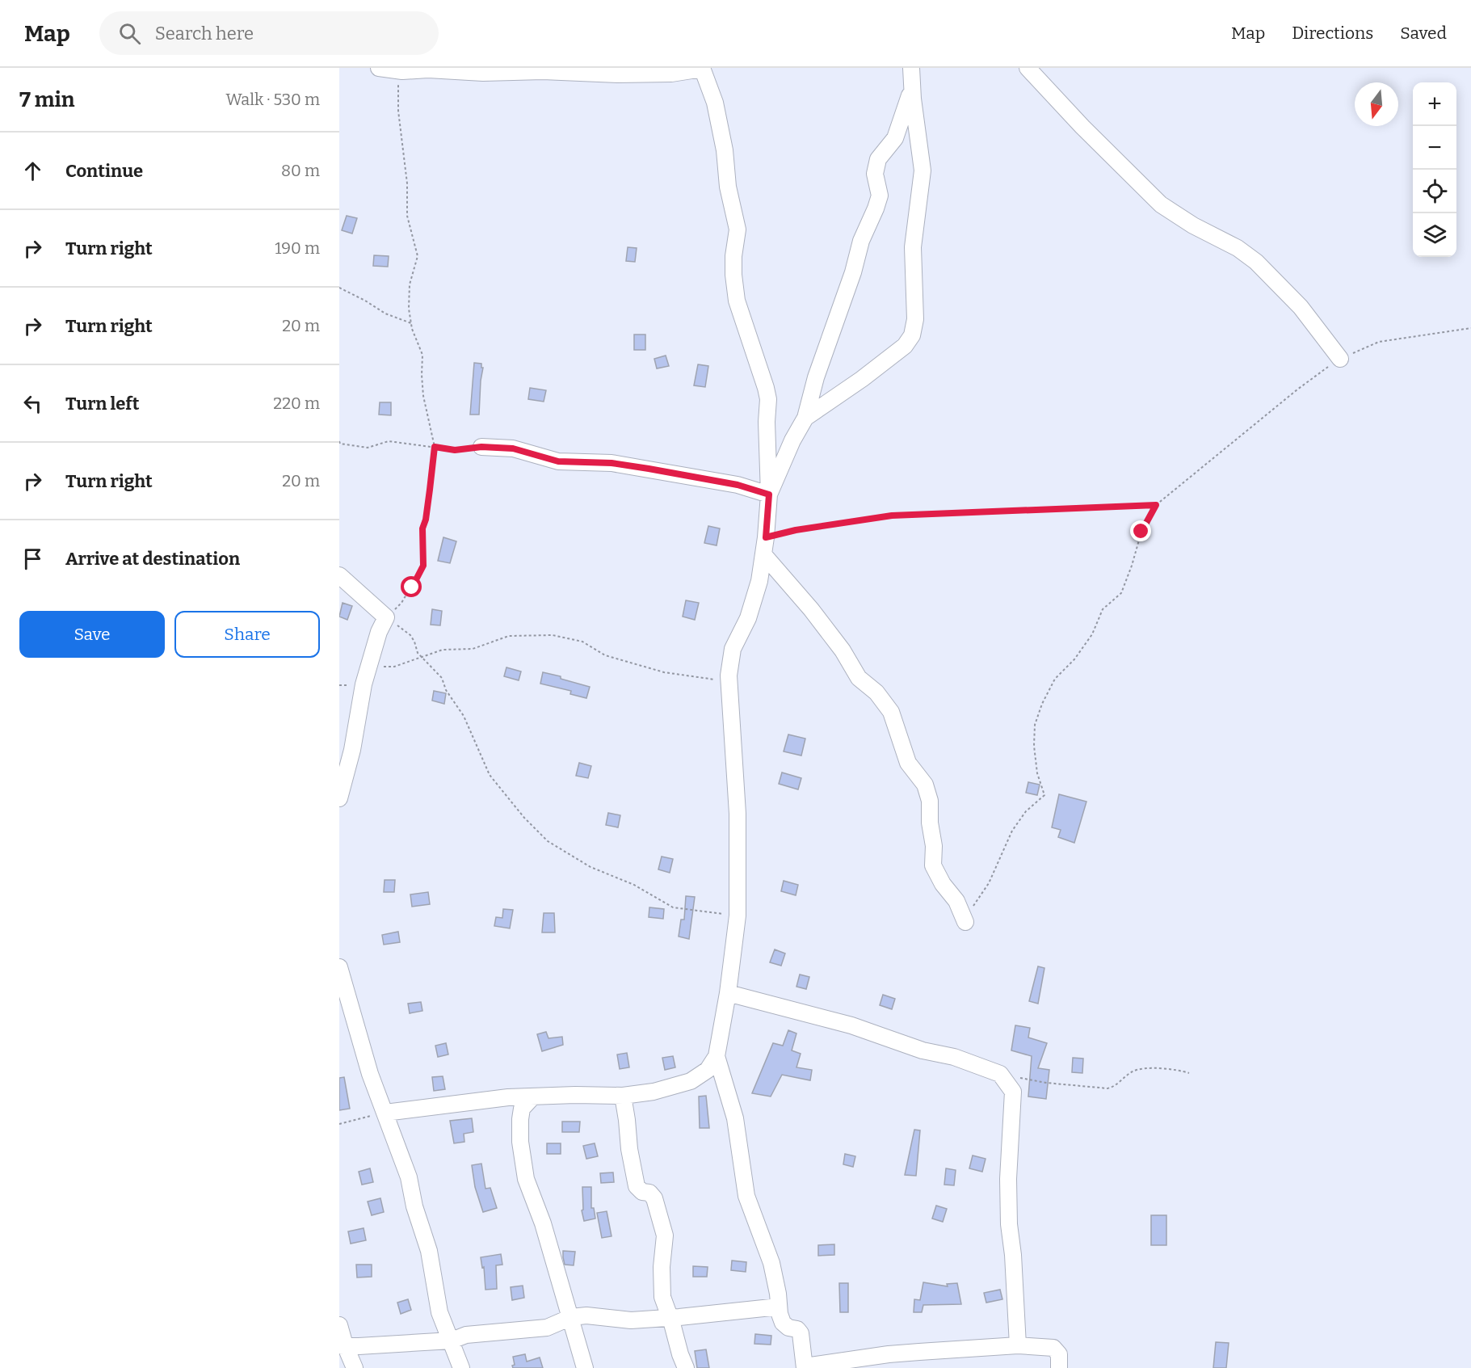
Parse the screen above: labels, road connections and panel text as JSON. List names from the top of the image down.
{
  "north": "bottom",
  "page": {
    "header": "Map",
    "search": "Search here",
    "nav": ["Map", "Directions", "Saved"],
    "heading": ["7 min", "Walk · 530 m"],
    "map_buttons": ["+", "−"],
    "list": [
      ["Continue", "80 m"],
      ["Turn right", "190 m"],
      ["Turn right", "20 m"],
      ["Turn left", "220 m"],
      ["Turn right", "20 m"],
      "Arrive at destination"
    ],
    "buttons": ["Save", "Share"]
  }
}
